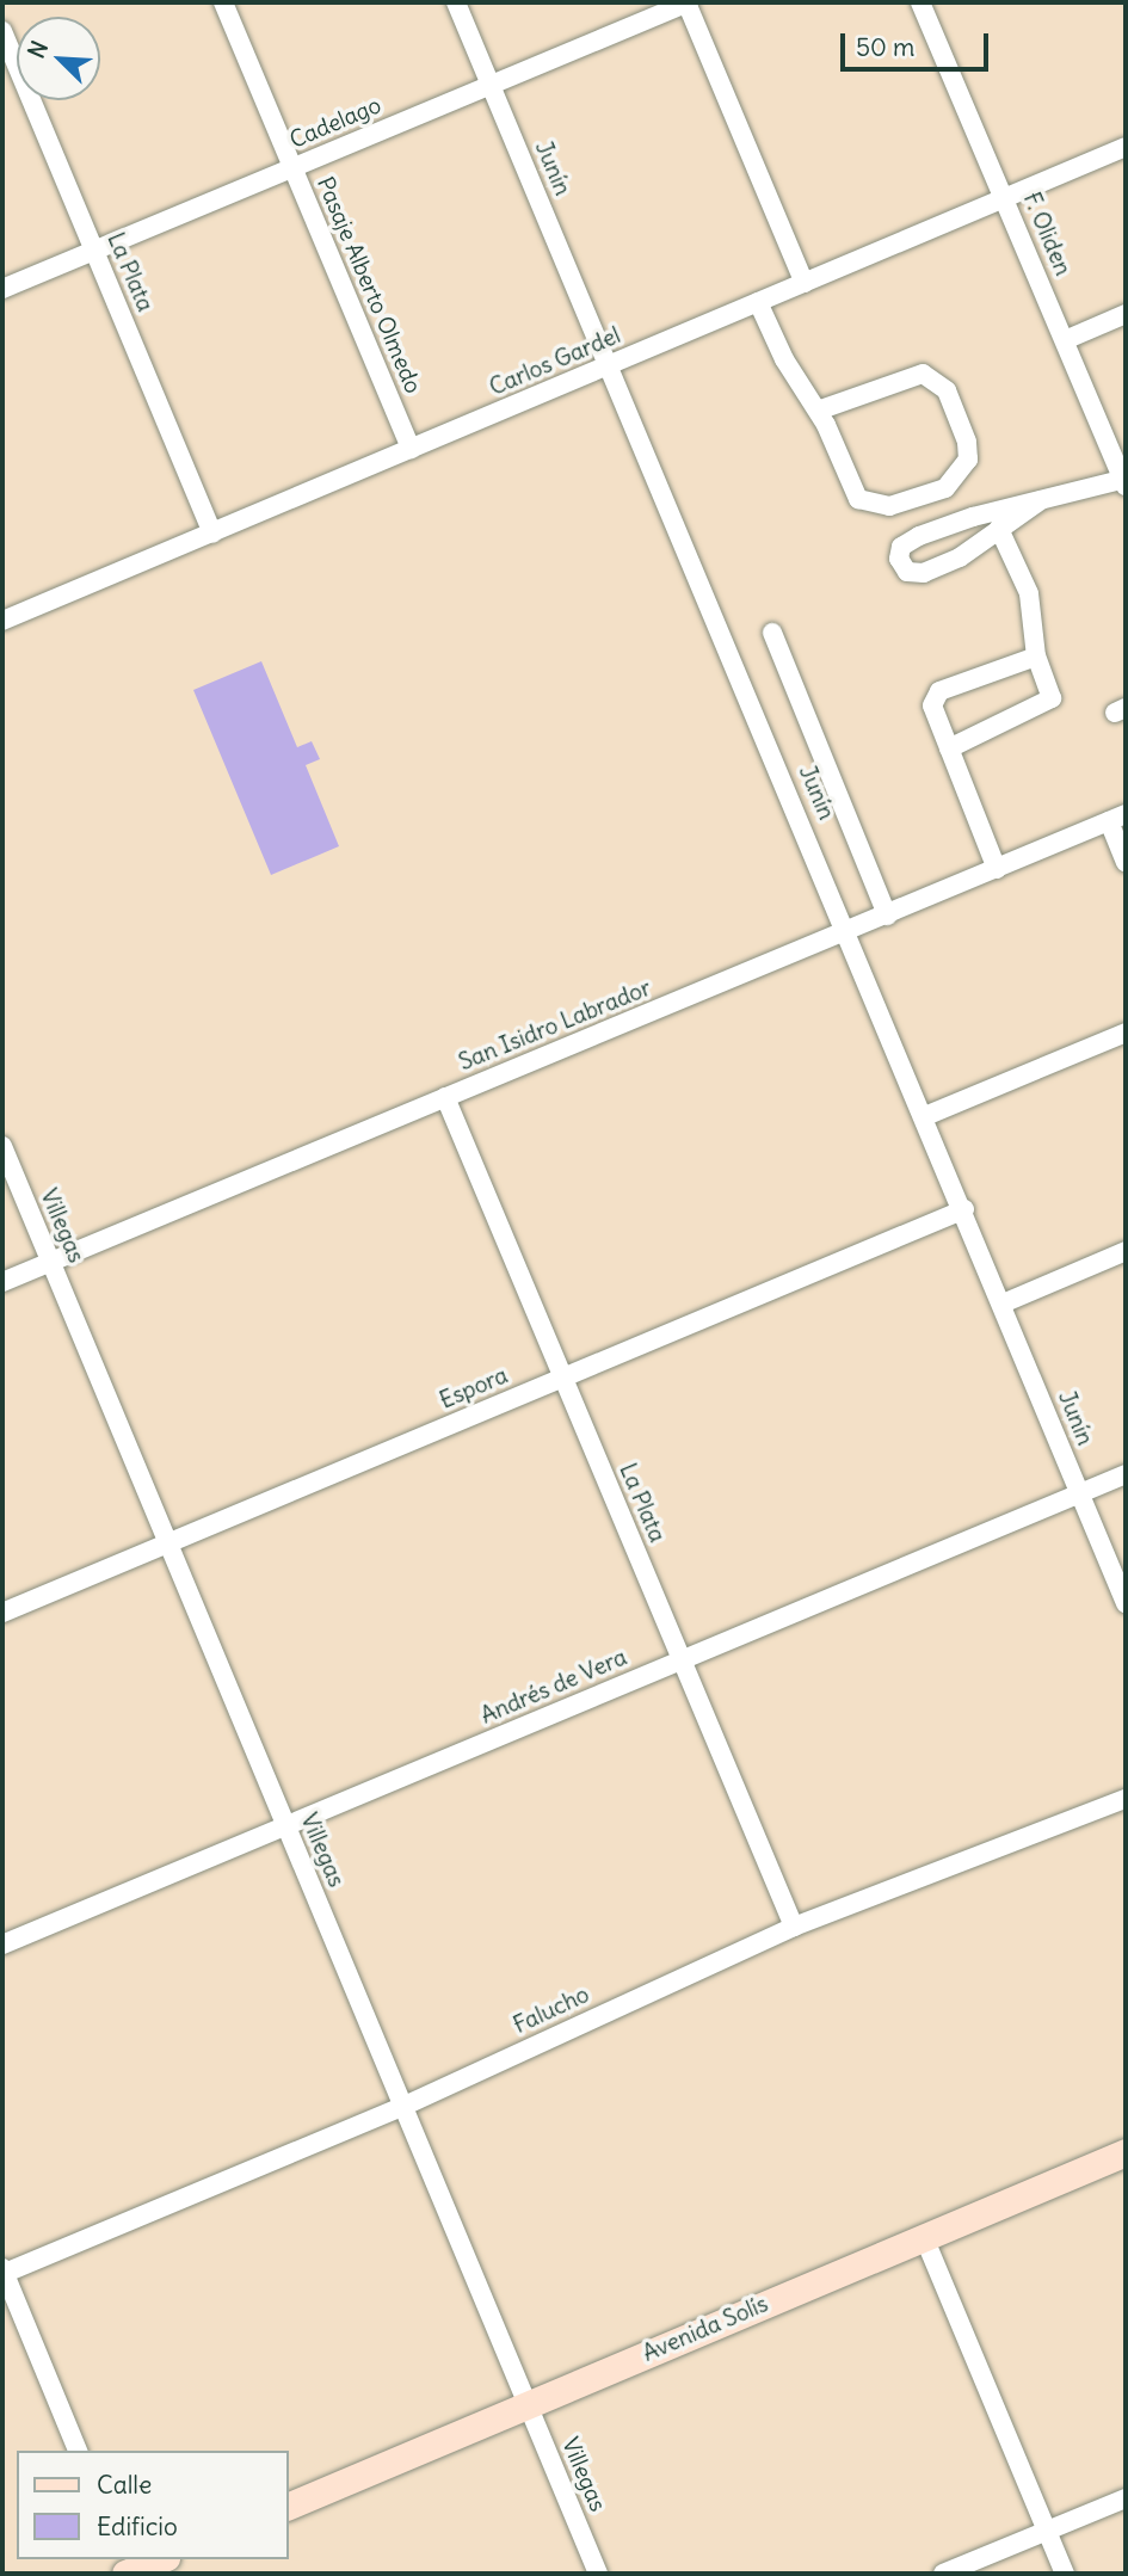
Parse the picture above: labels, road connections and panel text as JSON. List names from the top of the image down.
{
  "streets": {
    "street": [
      "Cadelago",
      "Junín",
      "F. Oliden",
      "La Plata",
      "Pasaje Alberto Olmedo",
      "Carlos Gardel",
      "San Isidro Labrador",
      "Villegas",
      "Espora",
      "Andrés de Vera",
      "Falucho",
      "Avenida Solís"
    ]
  },
  "crossings": [
    ["Cadelago", "Junín"],
    ["Cadelago", "La Plata"],
    ["Cadelago", "Pasaje Alberto Olmedo"],
    ["Junín", "Carlos Gardel"],
    ["Junín", "San Isidro Labrador"],
    ["Junín", "Espora"],
    ["Junín", "Andrés de Vera"],
    ["F. Oliden", "Carlos Gardel"],
    ["La Plata", "Carlos Gardel"],
    ["La Plata", "San Isidro Labrador"],
    ["La Plata", "Espora"],
    ["La Plata", "Andrés de Vera"],
    ["La Plata", "Falucho"],
    ["Pasaje Alberto Olmedo", "Carlos Gardel"],
    ["San Isidro Labrador", "Villegas"],
    ["Villegas", "Espora"],
    ["Villegas", "Andrés de Vera"],
    ["Villegas", "Falucho"],
    ["Villegas", "Avenida Solís"]
  ],
  "legend": ["Calle", "Edificio"],
  "scale_bar": "50 m",
  "north": "top left"
}
